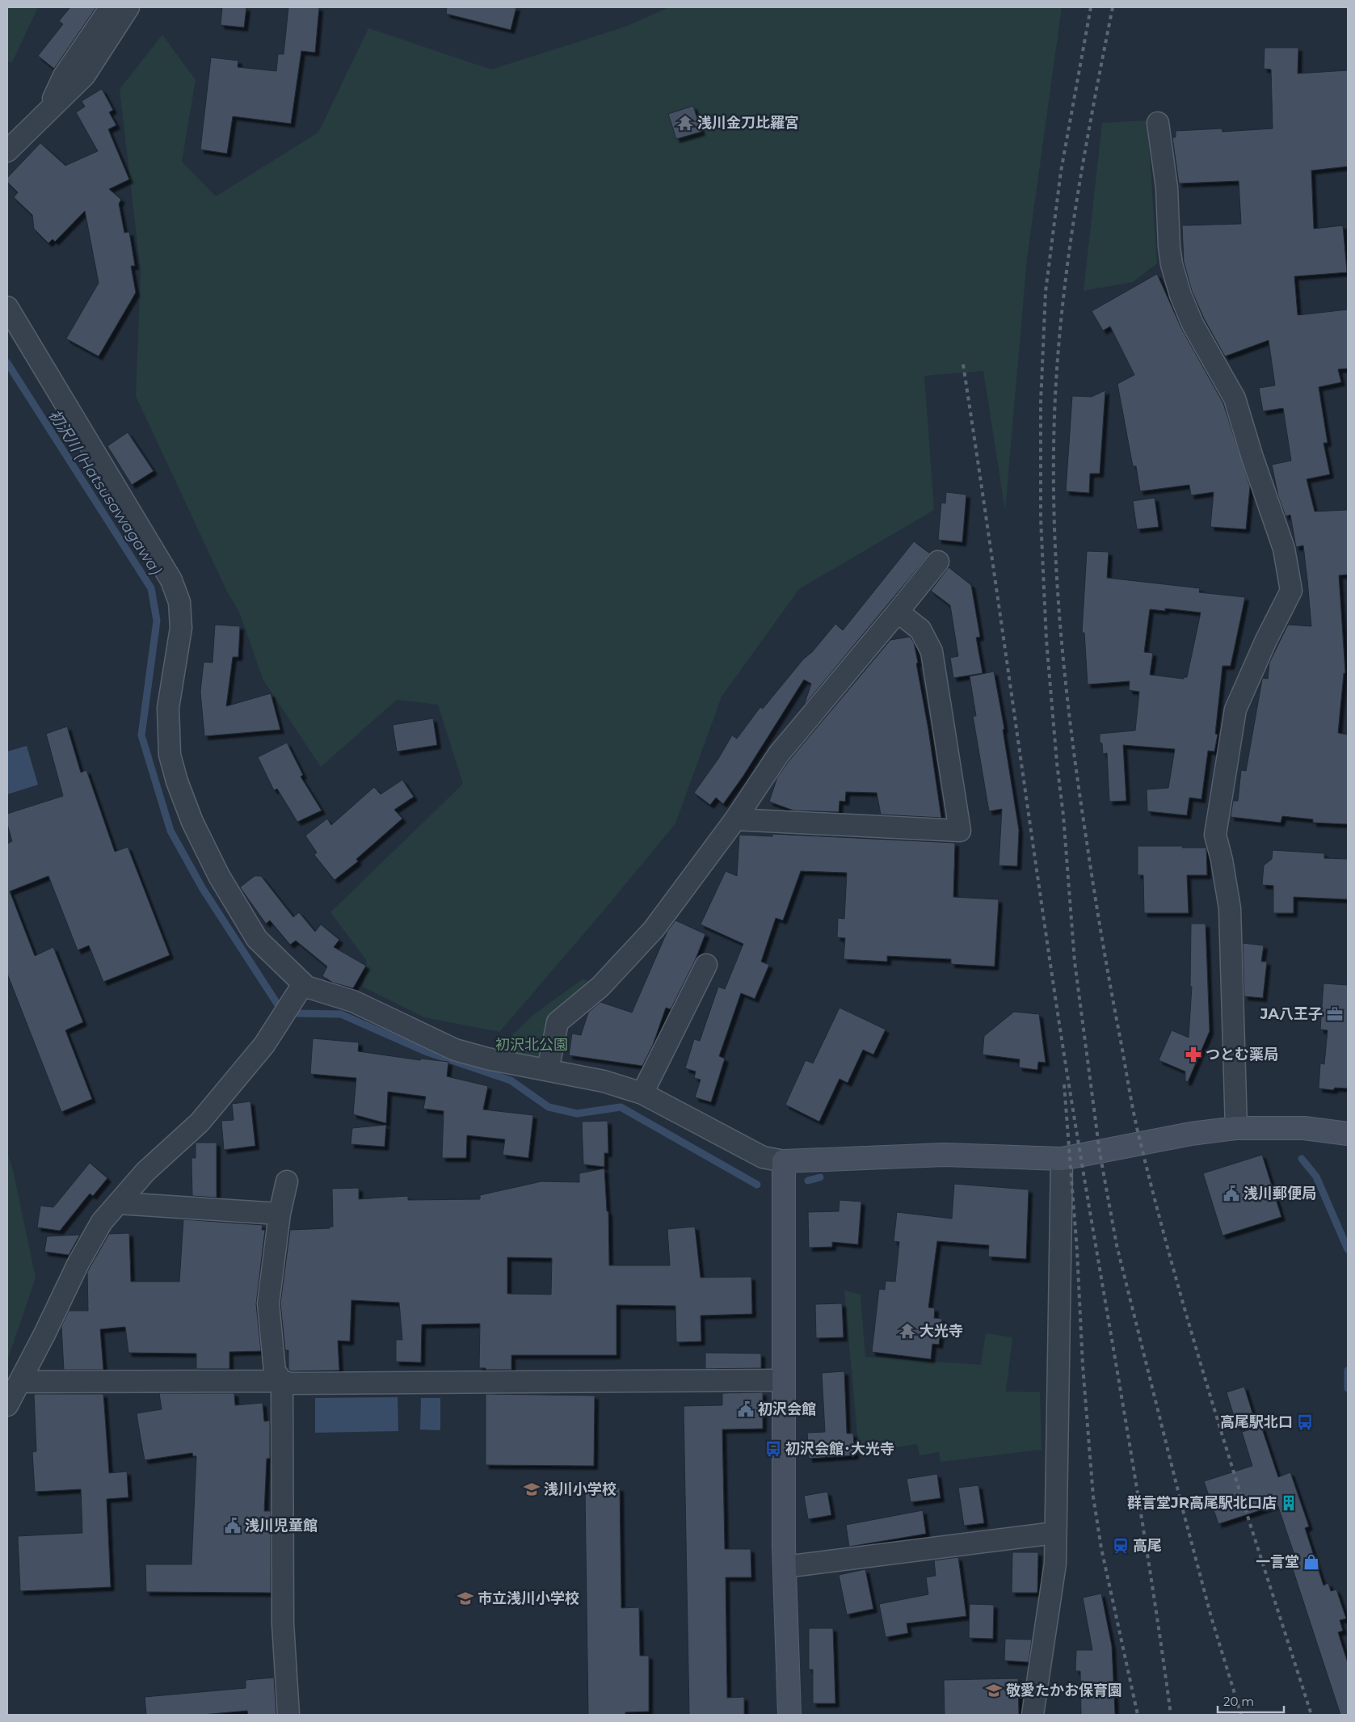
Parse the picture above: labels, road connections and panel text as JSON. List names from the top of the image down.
{
  "water": ["初沢川 (Hatsusawagawa)"],
  "parks": ["初沢北公園"],
  "places": {
    "temple": ["浅川金刀比羅宮", "大光寺"],
    "office": ["JA八王子"],
    "pharmacy": ["つとむ薬局"],
    "public building": ["浅川郵便局", "初沢会館", "浅川児童館"],
    "bus stop": ["高尾駅北口", "初沢会館･大光寺"],
    "school or university": ["浅川小学校", "市立浅川小学校", "敬愛たかお保育園"],
    "building": ["群言堂JR高尾駅北口店"],
    "station": ["高尾"],
    "shop": ["一言堂"]
  },
  "scale_bar": "20 m"
}
